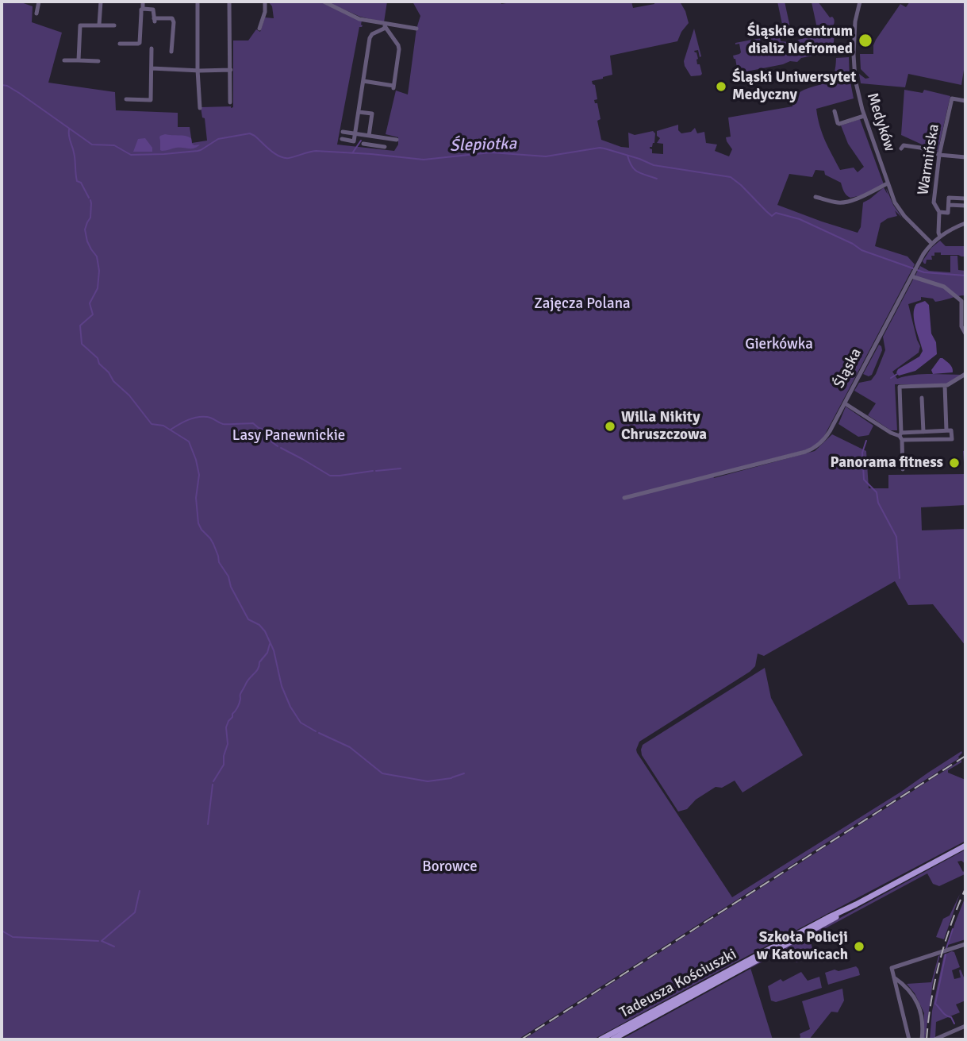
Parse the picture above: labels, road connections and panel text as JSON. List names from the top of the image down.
{
  "streets": {
    "main road": ["Tadeusza Kościuszki"],
    "street": ["Medyków", "Warmińska", "Śląska"]
  },
  "crossings": [
    ["Medyków", "Śląska"],
    ["Warmińska", "Śląska"]
  ],
  "water": ["Ślepiotka"],
  "parks": [
    "Zajęcza Polana",
    "Gierkówka",
    "Lasy Panewnickie",
    "Borowce"
  ],
  "places": [
    "Śląskie centrum dializ Nefromed",
    "Śląski Uniwersytet Medyczny",
    "Willa Nikity Chruszczowa",
    "Panorama fitness",
    "Szkoła Policji w Katowicach"
  ]
}
